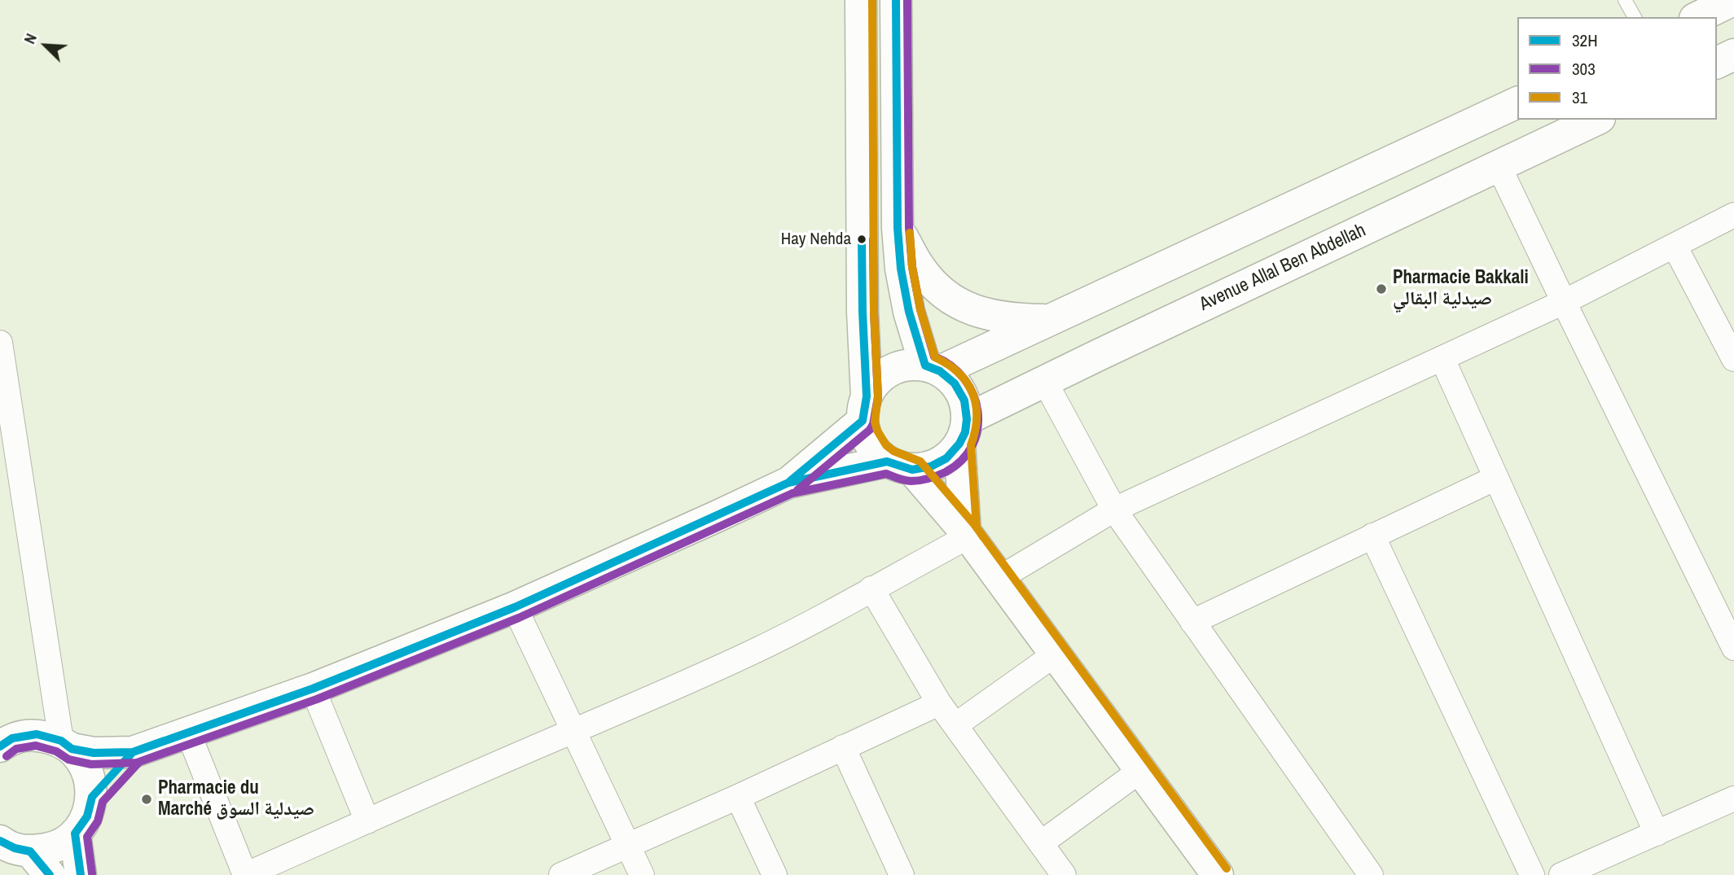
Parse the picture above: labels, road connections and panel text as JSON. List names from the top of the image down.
{
  "streets": {
    "main road": ["Avenue Allal Ben Abdellah"]
  },
  "places": ["Hay Nehda", "Pharmacie Bakkali صيدلية البقالي", "Pharmacie du Marché صيدلية السوق"],
  "lines": ["transit line 32H", "transit line 303", "transit line 31"],
  "legend": ["32H", "303", "31"],
  "north": "top left"
}
